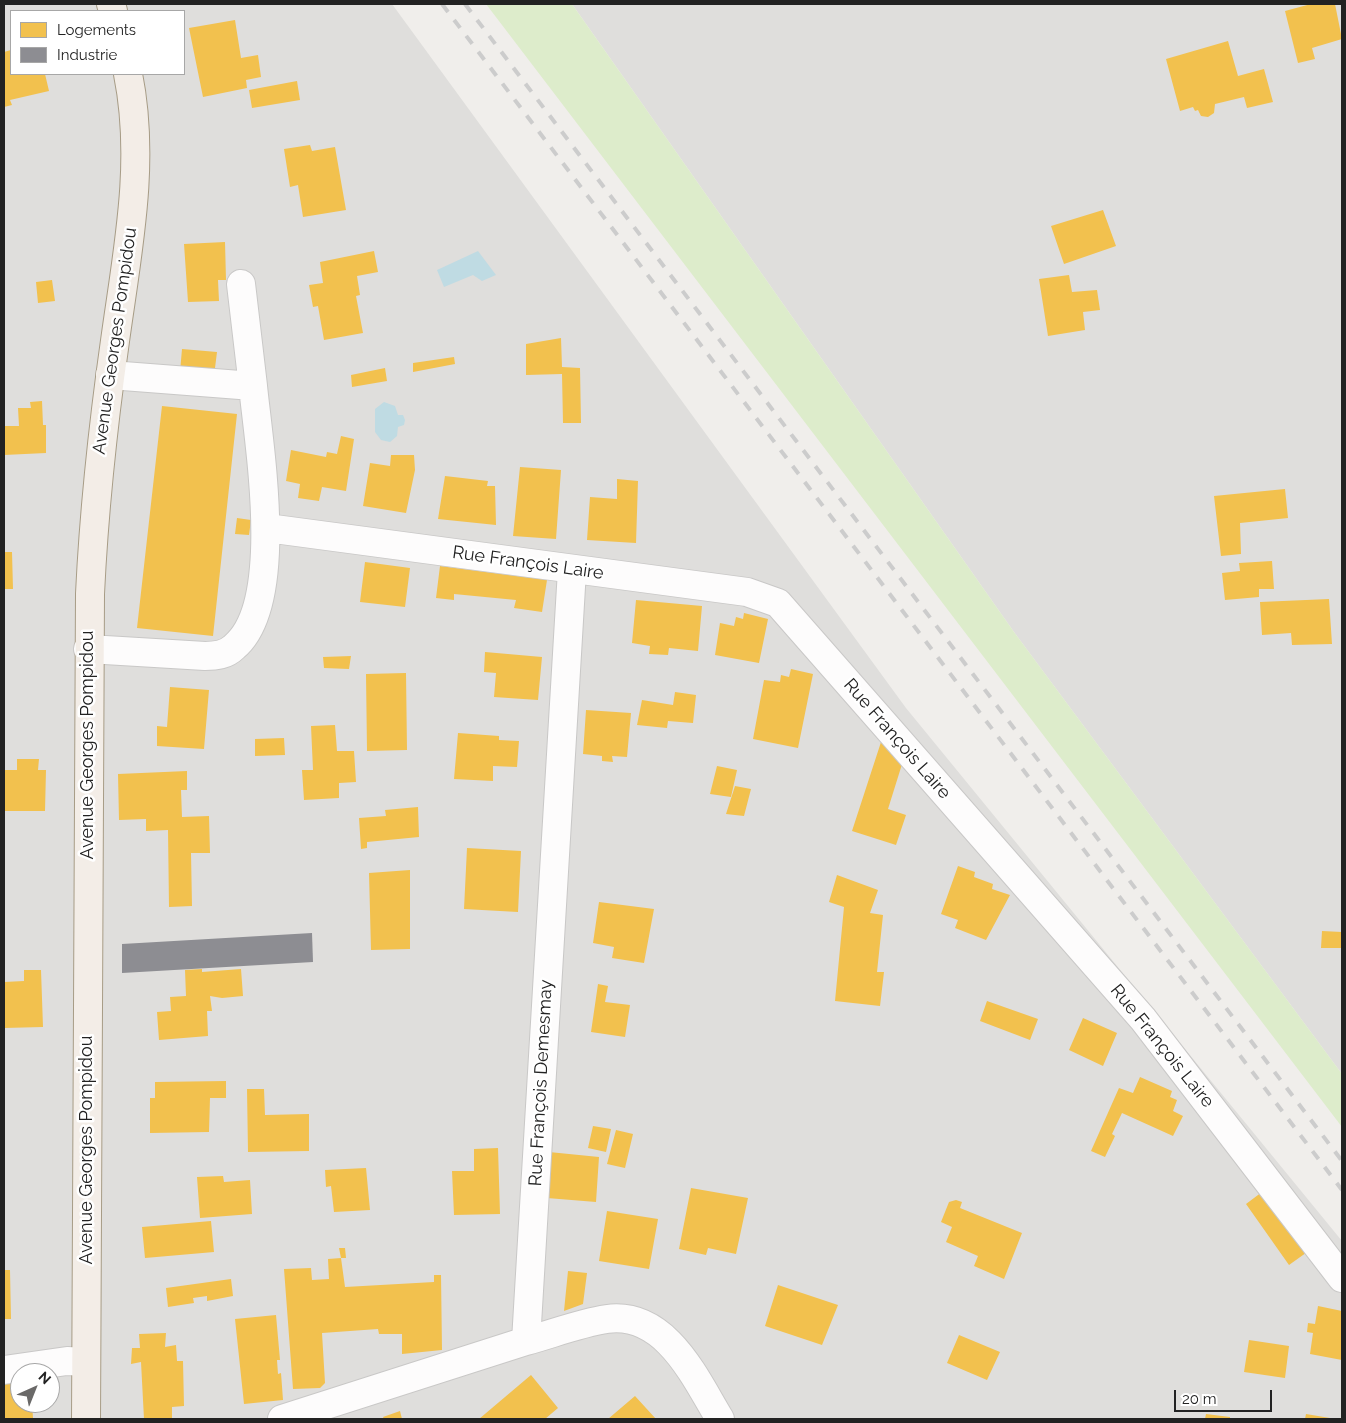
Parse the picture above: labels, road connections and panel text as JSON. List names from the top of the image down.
{
  "streets": {
    "main road": ["Avenue Georges Pompidou"],
    "street": ["Rue François Laire", "Rue François Demesmay"]
  },
  "crossings": [
    ["Rue François Laire", "Rue François Demesmay"]
  ],
  "legend": ["Logements", "Industrie"],
  "scale_bar": "20 m",
  "north": "top right"
}
